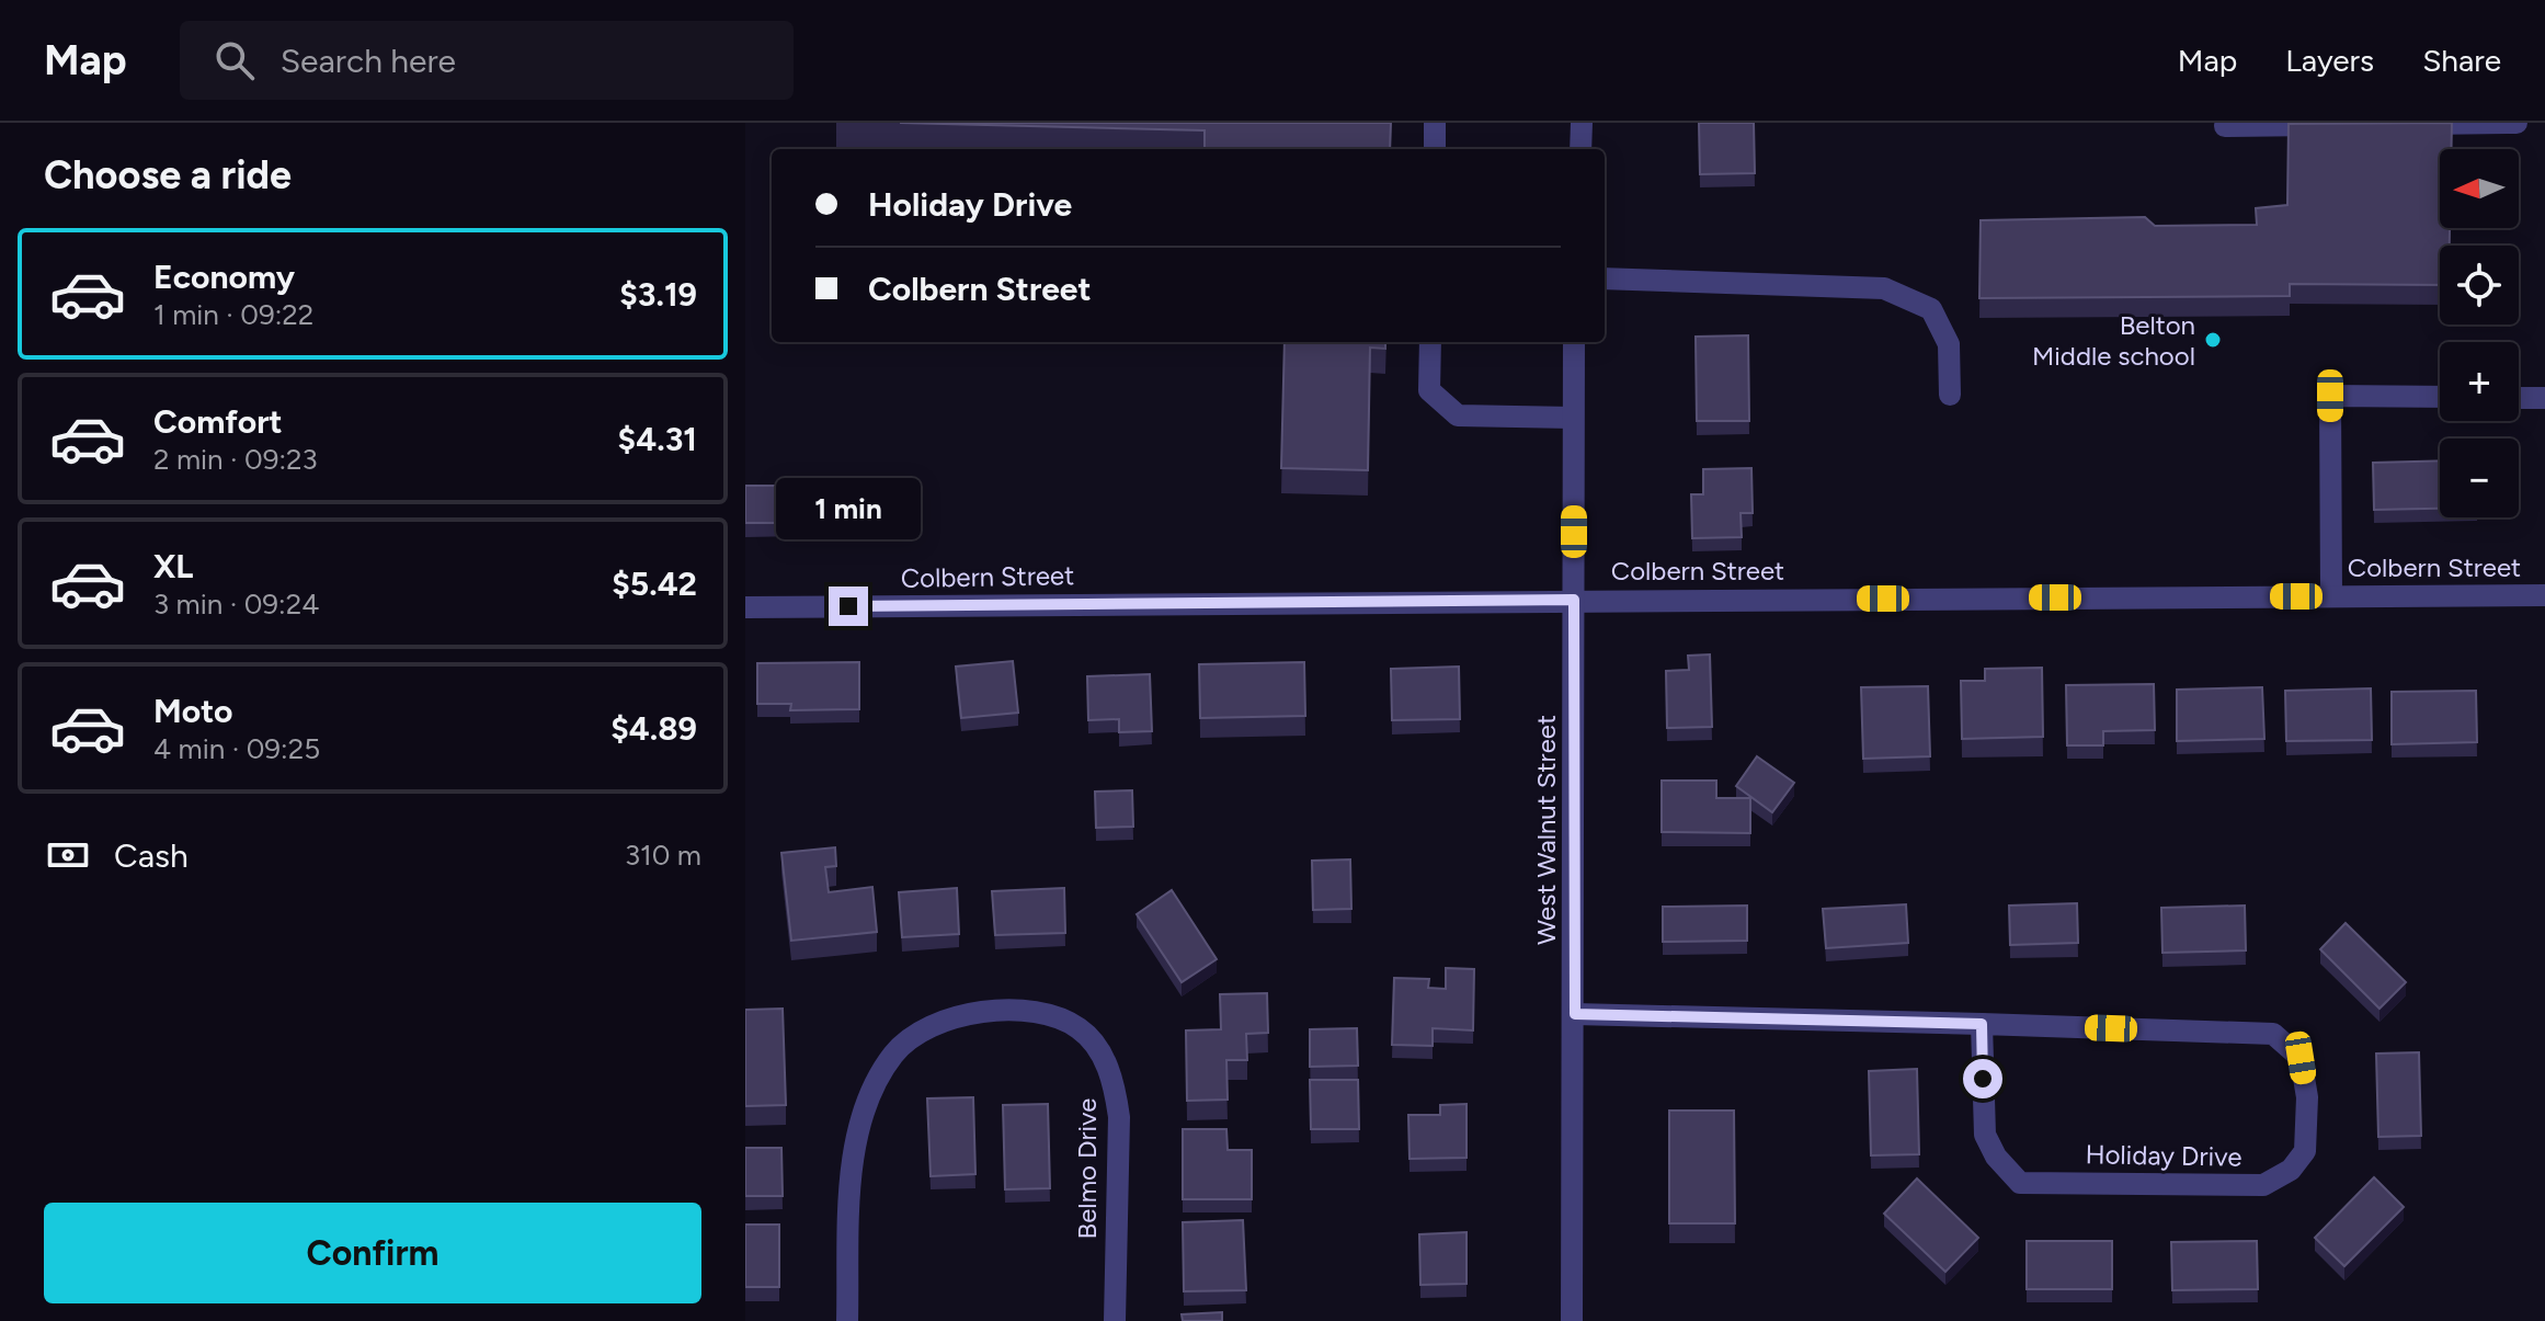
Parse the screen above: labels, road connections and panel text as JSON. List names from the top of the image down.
{
  "streets": {
    "street": [
      "Colbern Street",
      "West Walnut Street",
      "Holiday Drive",
      "Belmo Drive"
    ]
  },
  "crossings": [
    ["Colbern Street", "West Walnut Street"],
    ["West Walnut Street", "Holiday Drive"]
  ],
  "places": ["Belton Middle school"],
  "north": "left",
  "page": {
    "header": "Map",
    "search": "Search here",
    "nav": ["Map", "Layers", "Share"],
    "heading": "Choose a ride",
    "map_buttons": ["+", "−"],
    "banner": ["Holiday Drive", "Colbern Street"],
    "list": [
      {
        "name": "Economy",
        "note": "1 min · 09:22",
        "value": "$3.19"
      },
      {
        "name": "Comfort",
        "note": "2 min · 09:23",
        "value": "$4.31"
      },
      {
        "name": "XL",
        "note": "3 min · 09:24",
        "value": "$5.42"
      },
      {
        "name": "Moto",
        "note": "4 min · 09:25",
        "value": "$4.89"
      }
    ],
    "bubble": "1 min",
    "pay": ["Cash", "310 m"],
    "buttons": "Confirm"
  }
}
